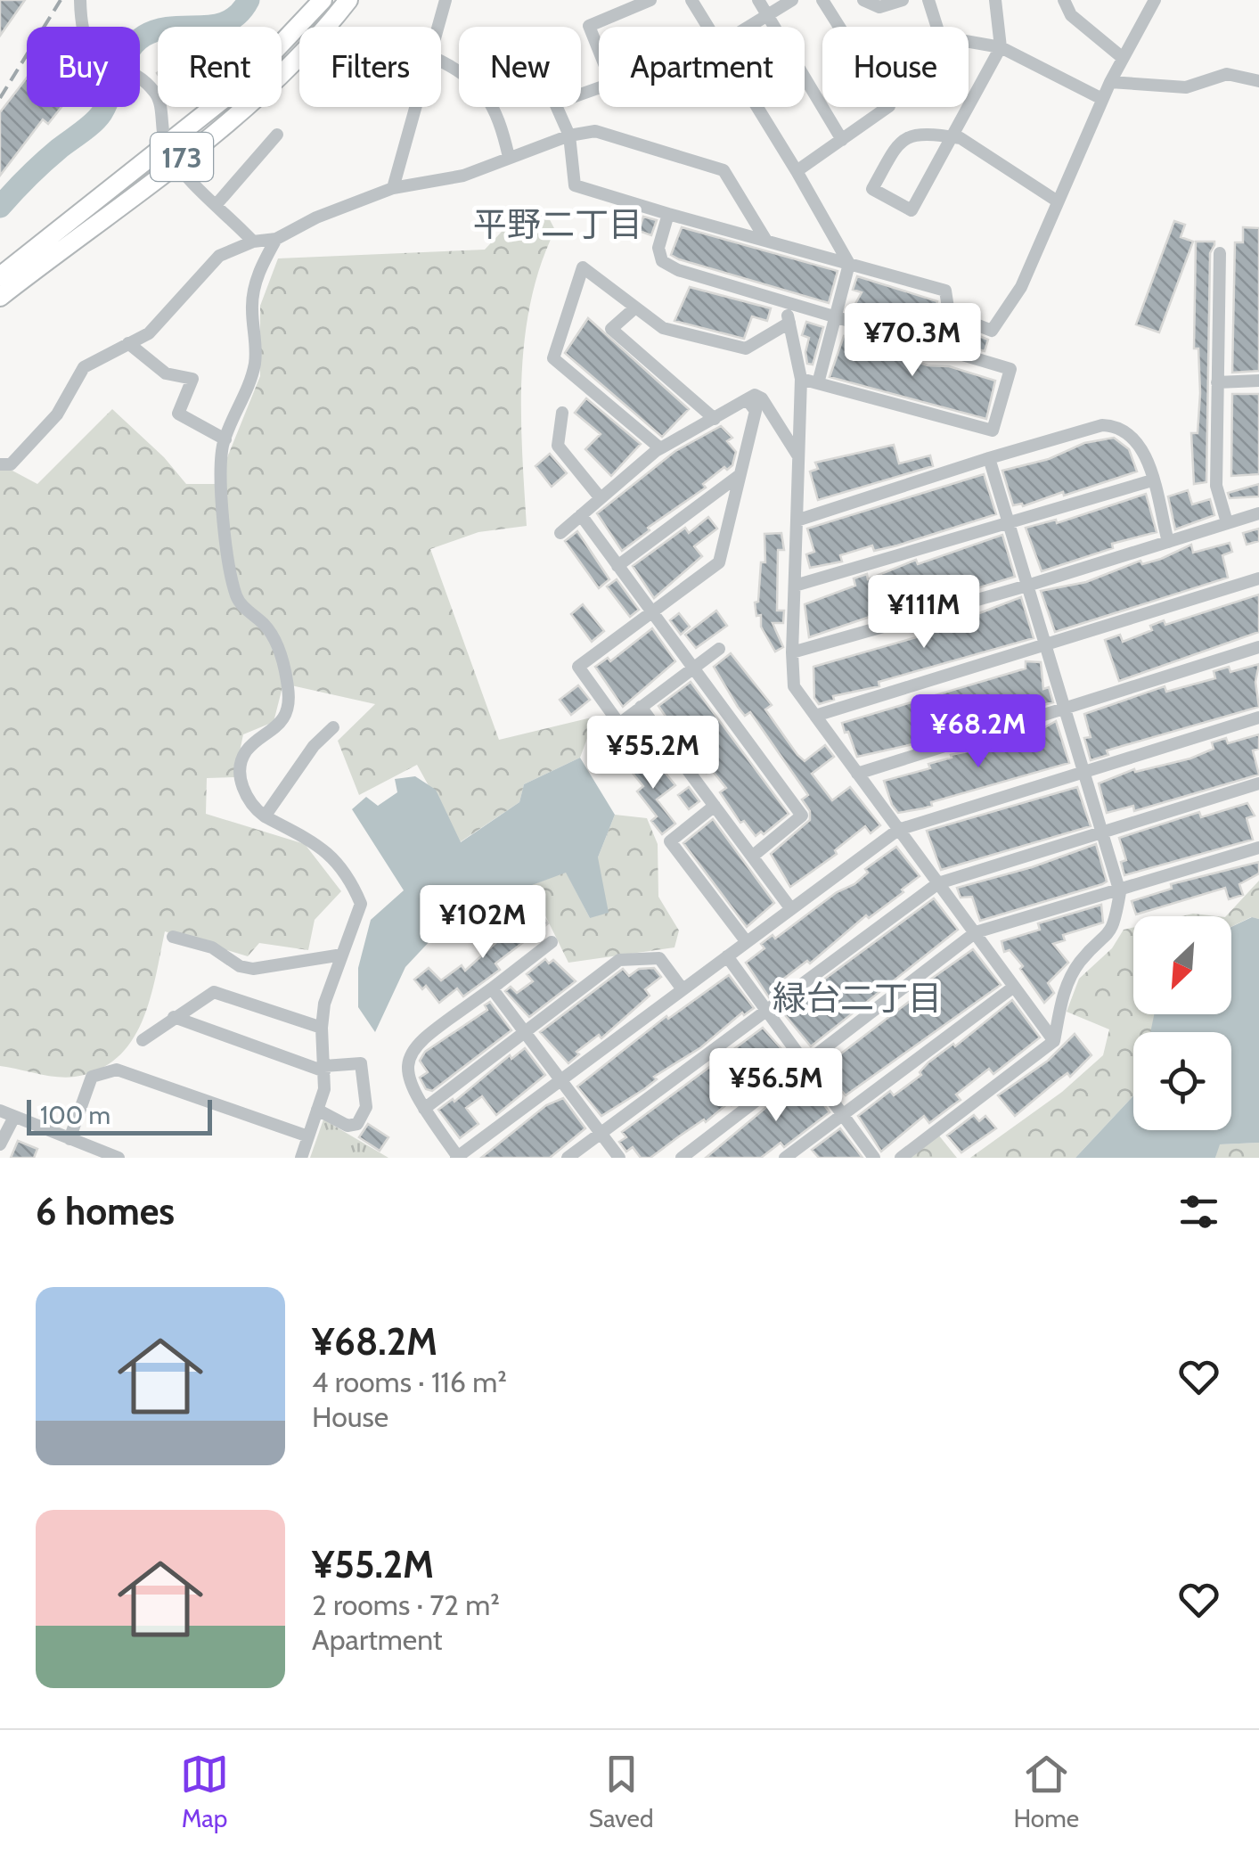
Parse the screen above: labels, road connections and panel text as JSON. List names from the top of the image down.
{
  "streets": {
    "highway": ["173"]
  },
  "districts": ["平野二丁目", "緑台二丁目"],
  "scale_bar": "100 m",
  "north": "bottom left",
  "page": {
    "chip": [
      "Buy",
      "Rent",
      "Filters",
      "New",
      "Apartment",
      "House"
    ],
    "price": [
      "¥70.3M",
      "¥111M",
      "¥68.2M",
      "¥55.2M",
      "¥102M",
      "¥56.5M"
    ],
    "scale": "100 m",
    "heading": "6 homes",
    "list": [
      {
        "name": "¥68.2M",
        "note": "4 rooms · 116 m² · House"
      },
      {
        "name": "¥55.2M",
        "note": "2 rooms · 72 m² · Apartment"
      }
    ],
    "tabs": ["Map", "Saved", "Home"]
  }
}
